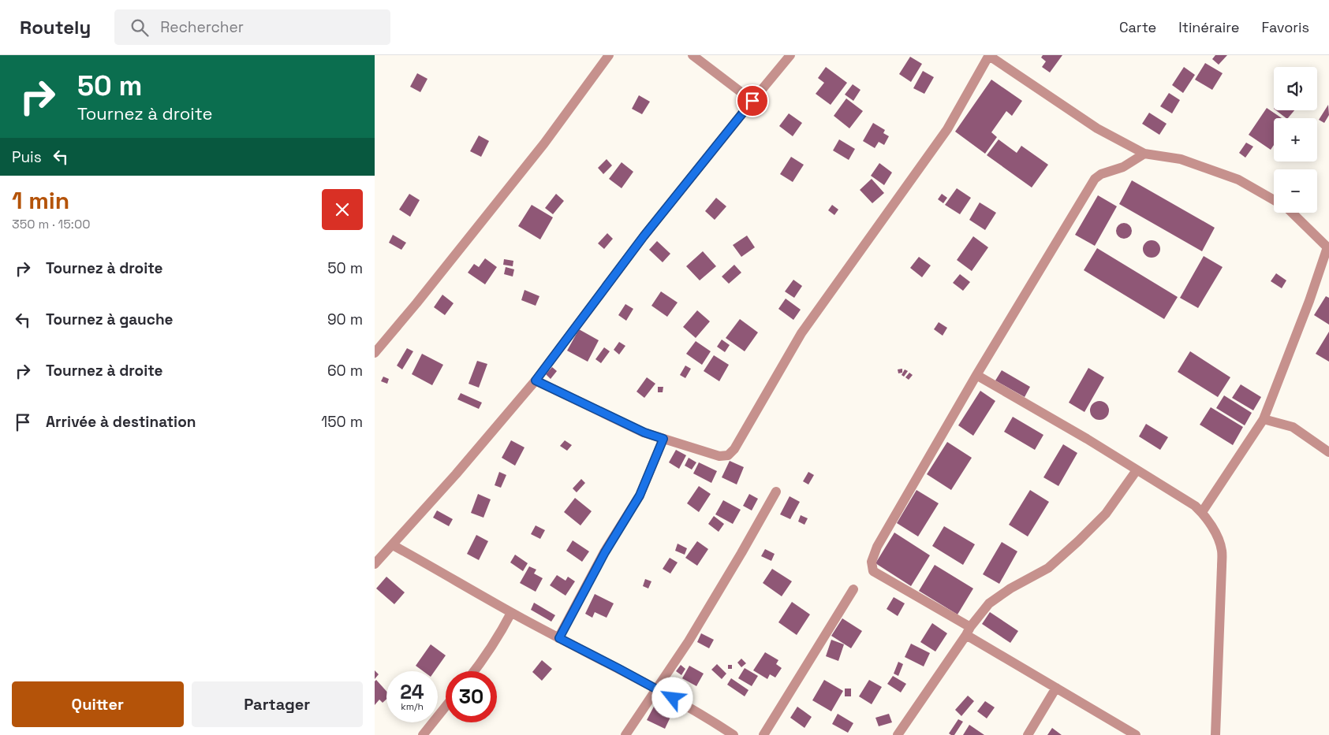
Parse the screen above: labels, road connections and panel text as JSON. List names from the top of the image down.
{
  "page": {
    "header": "Routely",
    "search": "Rechercher",
    "nav": ["Carte", "Itinéraire", "Favoris"],
    "turn": ["50 m", "Tournez à droite"],
    "map_buttons": ["+", "−"],
    "then": "Puis",
    "heading": ["1 min", "350 m · 15:00"],
    "list": [
      {
        "name": "Tournez à droite",
        "value": "50 m"
      },
      {
        "name": "Tournez à gauche",
        "value": "90 m"
      },
      {
        "name": "Tournez à droite",
        "value": "60 m"
      },
      {
        "name": "Arrivée à destination",
        "value": "150 m"
      }
    ],
    "speed": "24 km/h",
    "limit": "30",
    "buttons": ["Quitter", "Partager"]
  }
}
